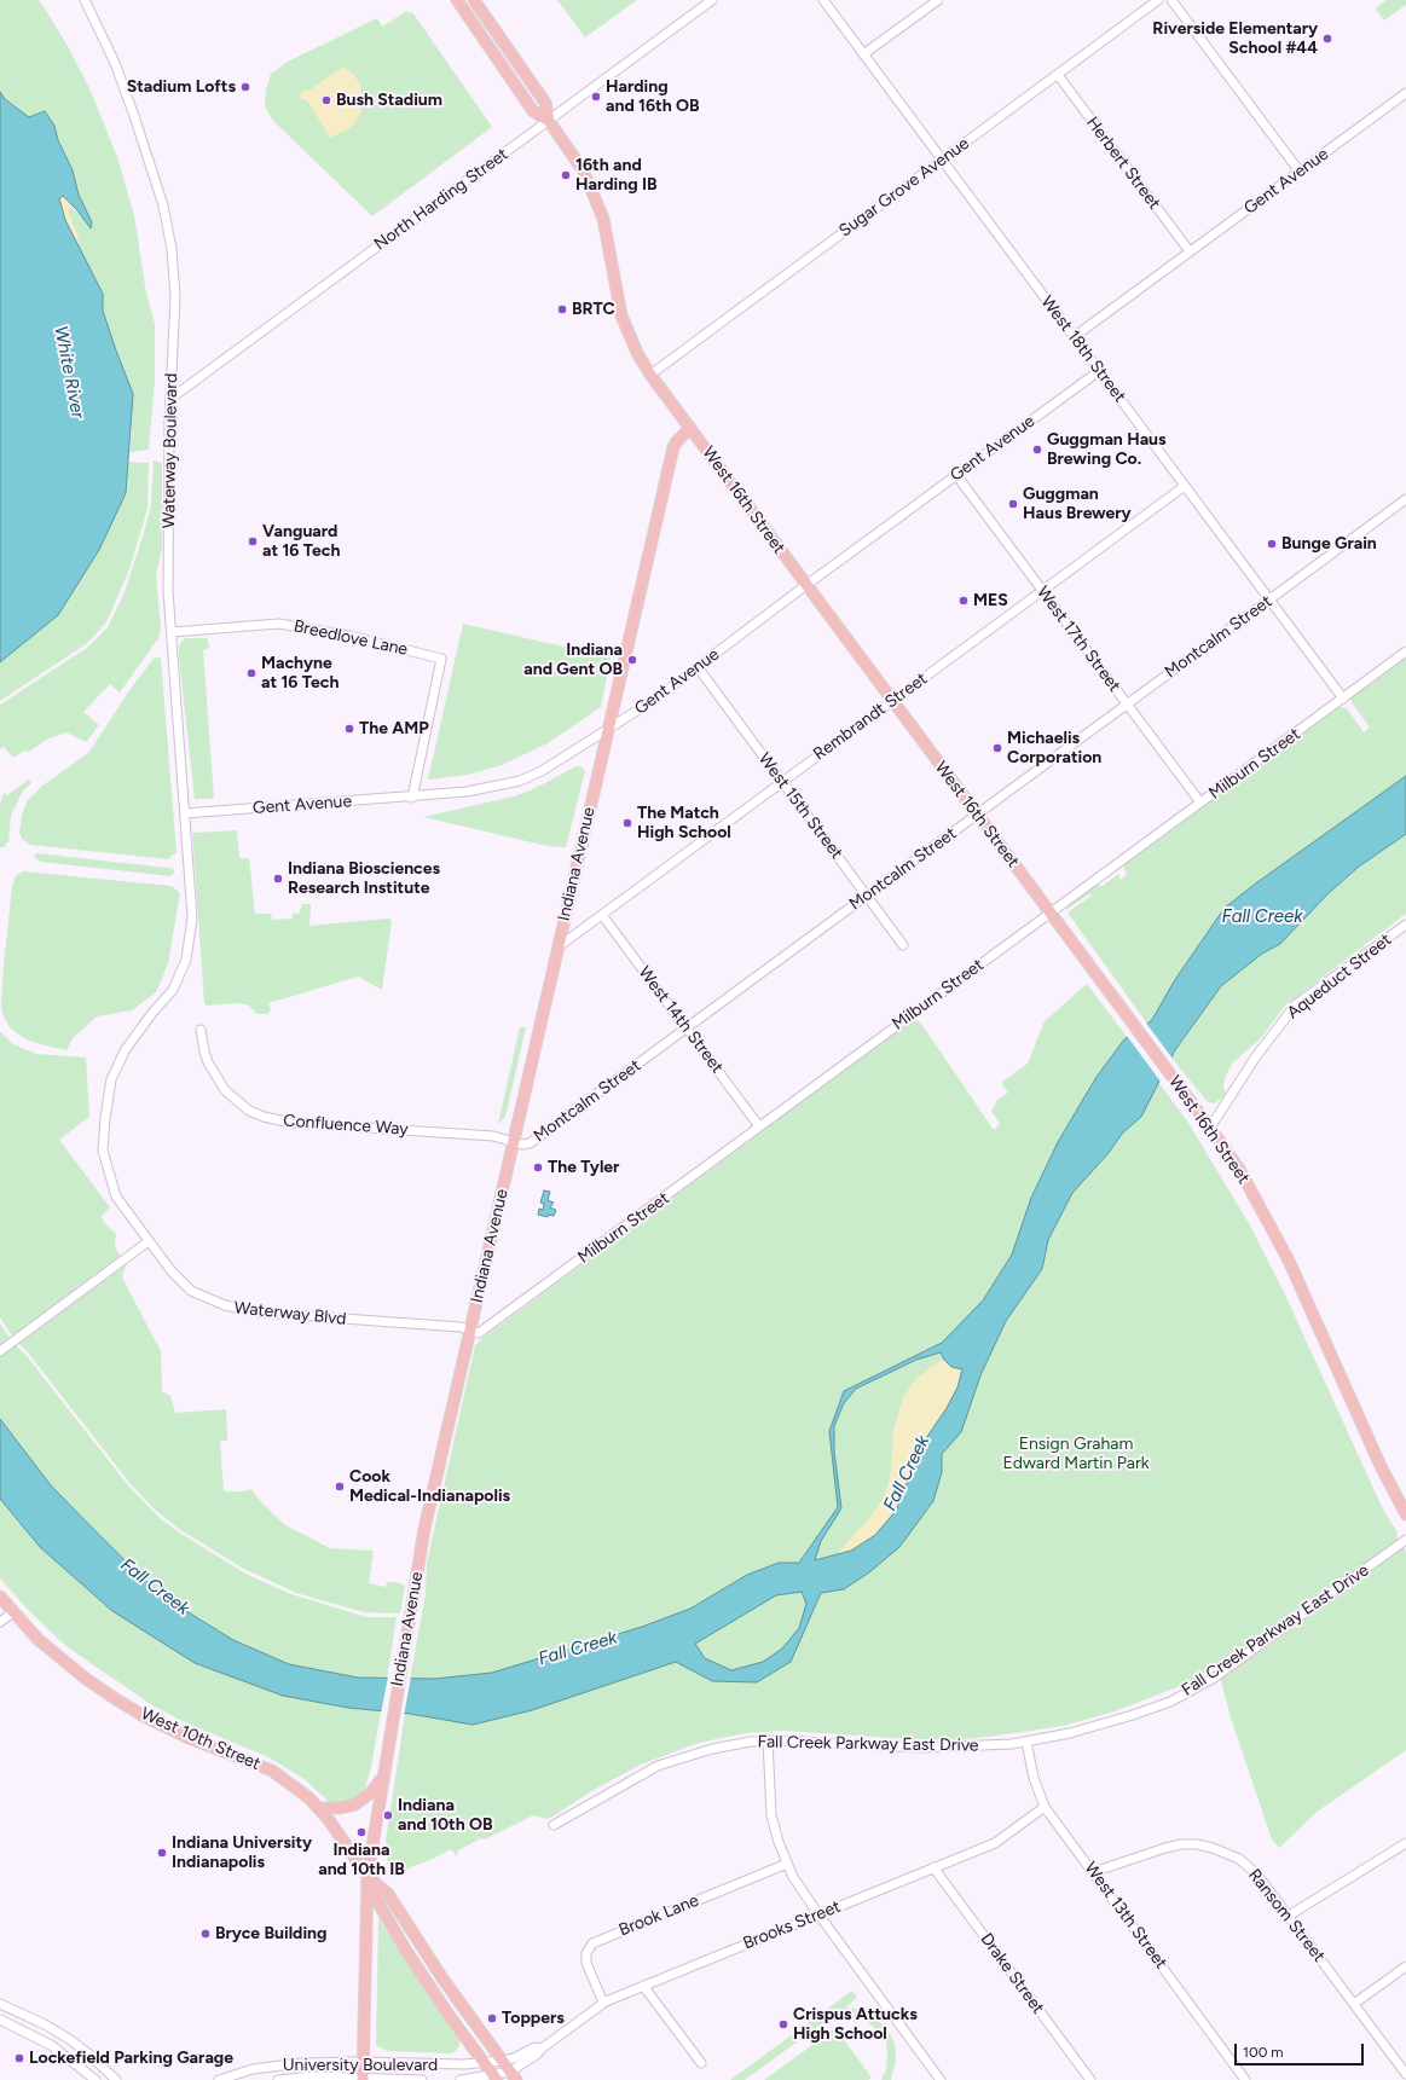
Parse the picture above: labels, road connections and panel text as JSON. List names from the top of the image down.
{
  "streets": {
    "main road": ["West 16th Street", "Indiana Avenue", "West 10th Street"],
    "street": [
      "Herbert Street",
      "Gent Avenue",
      "Sugar Grove Avenue",
      "North Harding Street",
      "West 18th Street",
      "Waterway Boulevard",
      "Montcalm Street",
      "Breedlove Lane",
      "West 17th Street",
      "Rembrandt Street",
      "Milburn Street",
      "West 15th Street",
      "Aqueduct Street",
      "West 14th Street",
      "Confluence Way",
      "Waterway Blvd",
      "Fall Creek Parkway East Drive",
      "Brook Lane",
      "West 13th Street",
      "Ransom Street",
      "Brooks Street",
      "Drake Street",
      "University Boulevard"
    ]
  },
  "crossings": [
    ["Herbert Street", "Gent Avenue"],
    ["Herbert Street", "Sugar Grove Avenue"],
    ["Gent Avenue", "West 18th Street"],
    ["Gent Avenue", "Waterway Boulevard"],
    ["Gent Avenue", "West 16th Street"],
    ["Gent Avenue", "Breedlove Lane"],
    ["Gent Avenue", "West 17th Street"],
    ["Gent Avenue", "West 15th Street"],
    ["Gent Avenue", "Indiana Avenue"],
    ["Sugar Grove Avenue", "West 18th Street"],
    ["Sugar Grove Avenue", "West 16th Street"],
    ["North Harding Street", "Waterway Boulevard"],
    ["North Harding Street", "West 16th Street"],
    ["West 18th Street", "Montcalm Street"],
    ["West 18th Street", "Rembrandt Street"],
    ["West 18th Street", "Milburn Street"],
    ["Waterway Boulevard", "Breedlove Lane"],
    ["Waterway Boulevard", "Waterway Blvd"],
    ["West 16th Street", "Montcalm Street"],
    ["West 16th Street", "Rembrandt Street"],
    ["West 16th Street", "Milburn Street"],
    ["West 16th Street", "Indiana Avenue"],
    ["West 16th Street", "Aqueduct Street"],
    ["Montcalm Street", "West 17th Street"],
    ["Montcalm Street", "West 15th Street"],
    ["Montcalm Street", "Indiana Avenue"],
    ["Montcalm Street", "West 14th Street"],
    ["Montcalm Street", "Confluence Way"],
    ["West 17th Street", "Rembrandt Street"],
    ["West 17th Street", "Milburn Street"],
    ["Rembrandt Street", "West 15th Street"],
    ["Rembrandt Street", "Indiana Avenue"],
    ["Rembrandt Street", "West 14th Street"],
    ["Milburn Street", "Indiana Avenue"],
    ["Milburn Street", "West 14th Street"],
    ["Milburn Street", "Waterway Blvd"],
    ["Indiana Avenue", "Confluence Way"],
    ["Indiana Avenue", "Waterway Blvd"],
    ["Indiana Avenue", "West 10th Street"],
    ["Indiana Avenue", "University Boulevard"],
    ["Fall Creek Parkway East Drive", "West 13th Street"],
    ["West 10th Street", "Brooks Street"],
    ["West 10th Street", "University Boulevard"],
    ["Brook Lane", "Brooks Street"],
    ["West 13th Street", "Ransom Street"],
    ["West 13th Street", "Brooks Street"],
    ["Brooks Street", "Drake Street"],
    ["Brooks Street", "University Boulevard"]
  ],
  "water": ["White River", "Fall Creek"],
  "parks": ["Ensign Graham Edward Martin Park"],
  "places": [
    "Riverside Elementary School #44",
    "Stadium Lofts",
    "Harding and 16th OB",
    "Bush Stadium",
    "16th and Harding IB",
    "BRTC",
    "Guggman Haus Brewing Co.",
    "Guggman Haus Brewery",
    "Vanguard at 16 Tech",
    "Bunge Grain",
    "MES",
    "Indiana and Gent OB",
    "Machyne at 16 Tech",
    "The AMP",
    "Michaelis Corporation",
    "The Match High School",
    "Indiana Biosciences Research Institute",
    "The Tyler",
    "Cook Medical-Indianapolis",
    "Indiana and 10th OB",
    "Indiana and 10th IB",
    "Indiana University Indianapolis",
    "Bryce Building",
    "Toppers",
    "Crispus Attucks High School",
    "Lockefield Parking Garage"
  ],
  "scale_bar": "100 m"
}
